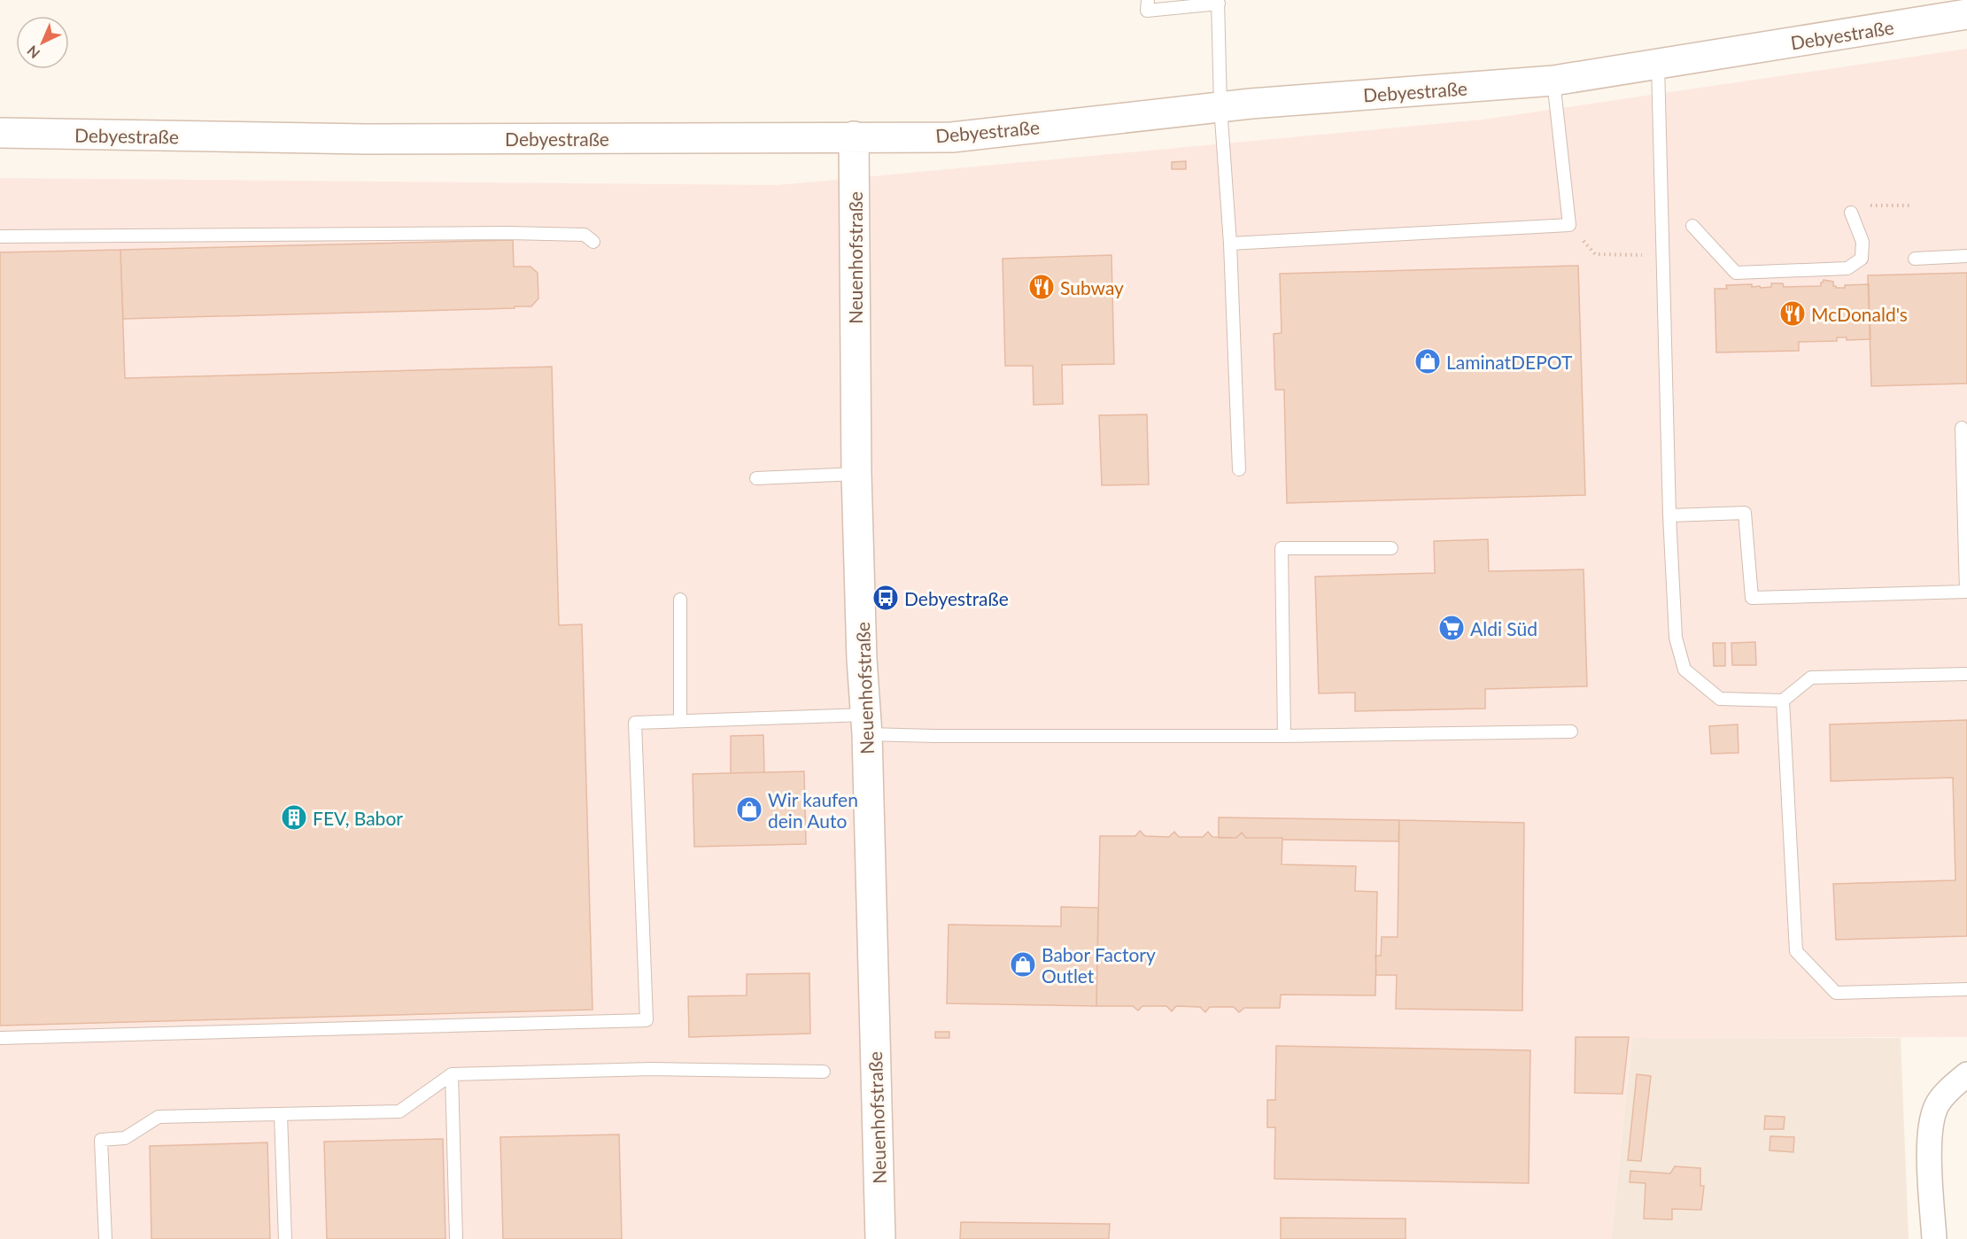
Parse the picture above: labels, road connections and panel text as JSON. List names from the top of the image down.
{
  "streets": {
    "main road": ["Debyestraße", "Neuenhofstraße"]
  },
  "crossings": [
    ["Debyestraße", "Neuenhofstraße"]
  ],
  "places": {
    "restaurant": ["Subway", "McDonald's"],
    "shop": ["LaminatDEPOT", "Wir kaufen dein Auto", "Babor Factory Outlet"],
    "bus stop": ["Debyestraße"],
    "supermarket": ["Aldi Süd"],
    "building": ["FEV, Babor"]
  },
  "north": "bottom left"
}
